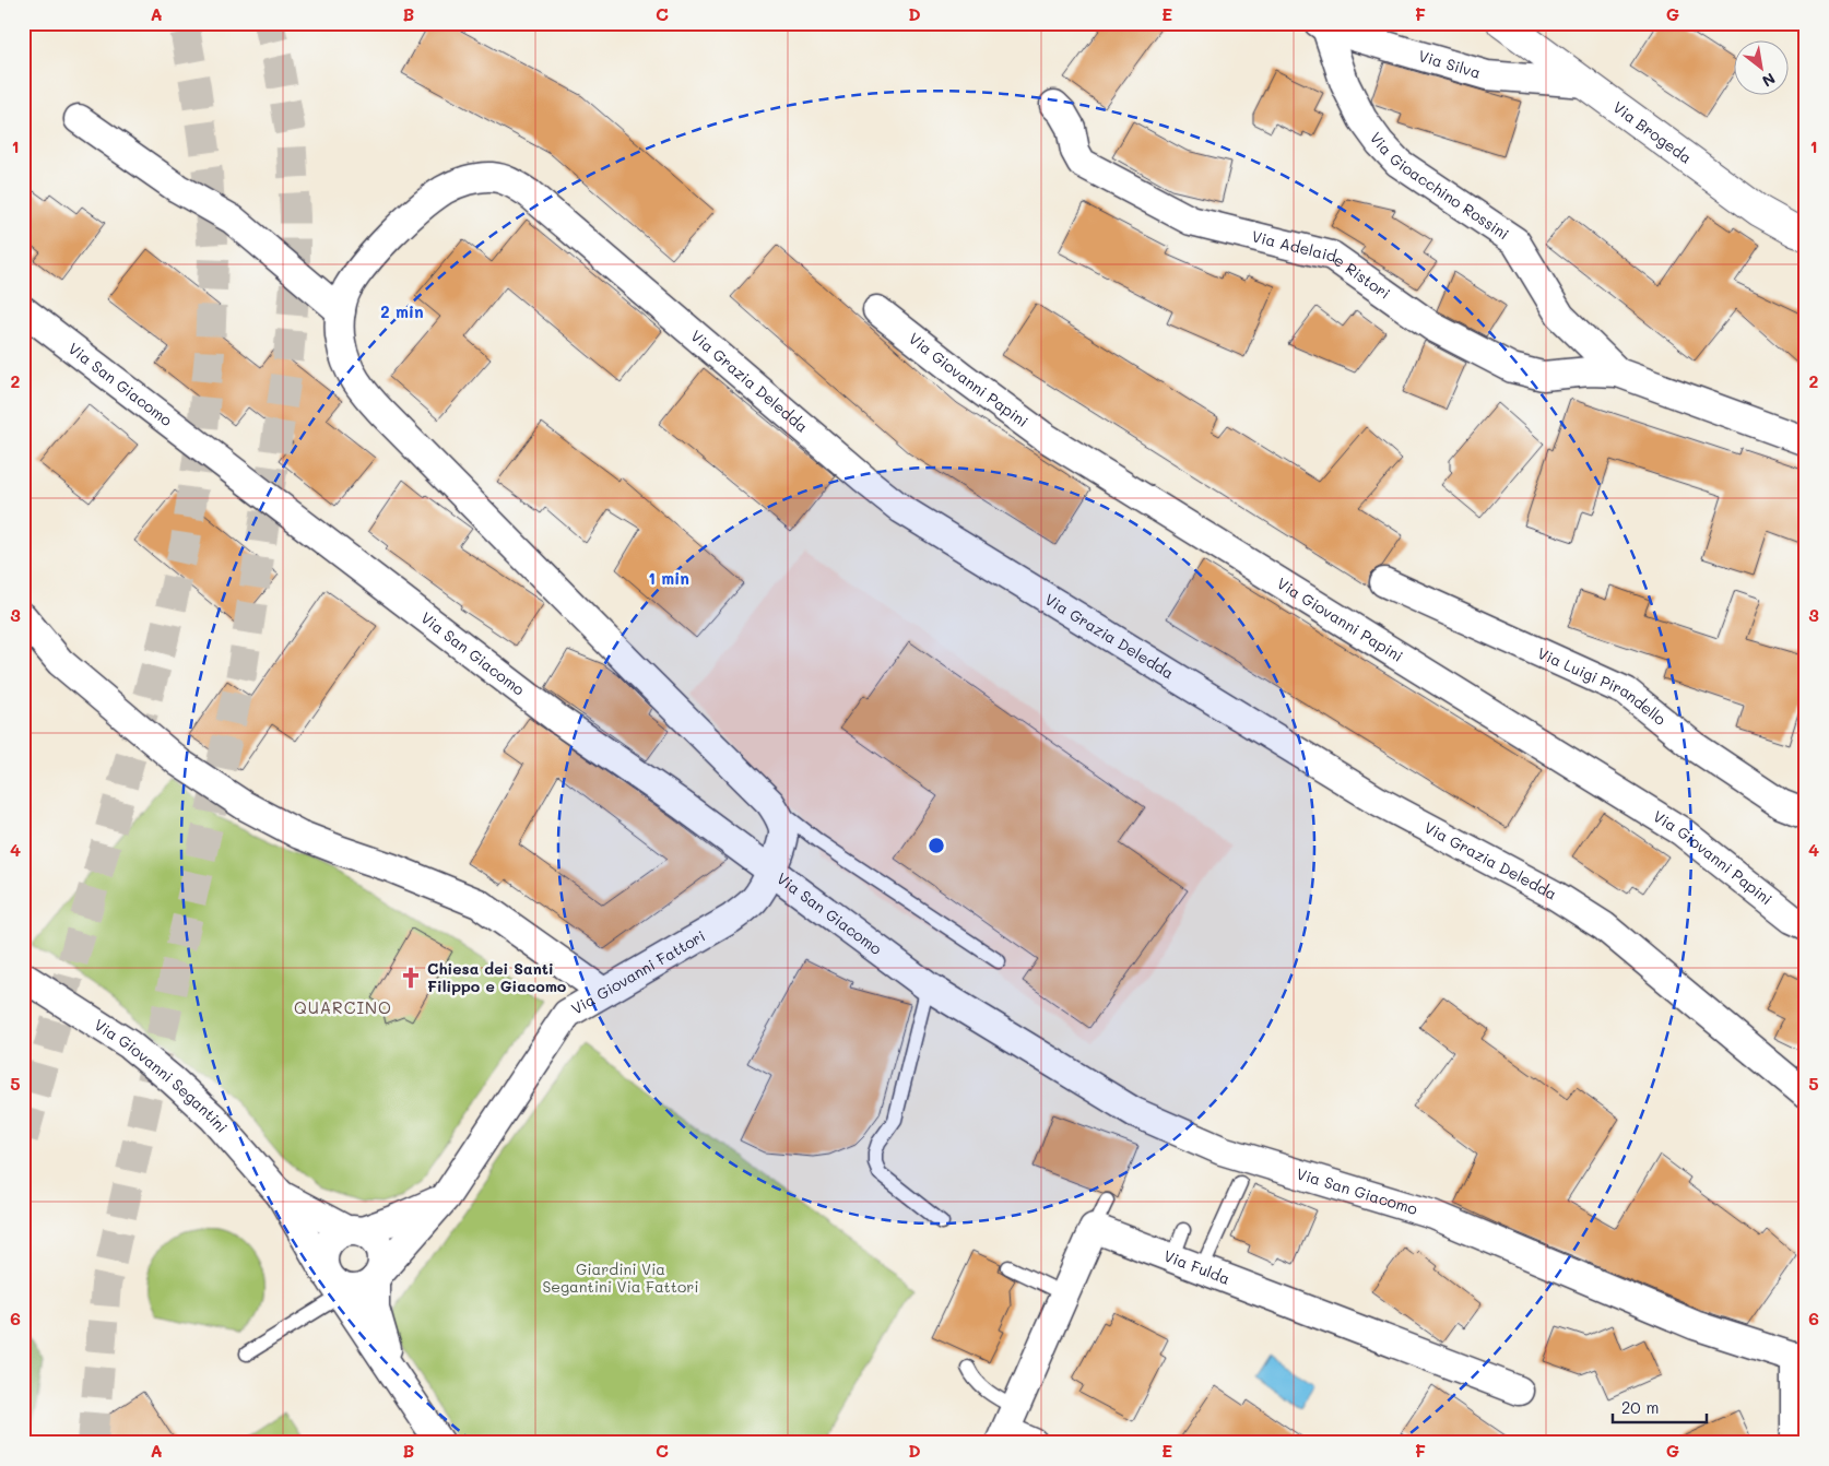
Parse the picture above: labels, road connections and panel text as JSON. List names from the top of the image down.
{
  "streets": {
    "street": [
      "Via Silva",
      "Via Brogeda",
      "Via Gioacchino Rossini",
      "Via Adelaide Ristori",
      "Via Giovanni Papini",
      "Via Grazia Deledda",
      "Via San Giacomo",
      "Via Luigi Pirandello",
      "Via Giovanni Fattori",
      "Via Giovanni Segantini",
      "Via Fulda"
    ]
  },
  "crossings": [
    ["Via Silva", "Via Brogeda"],
    ["Via Silva", "Via Gioacchino Rossini"],
    ["Via Gioacchino Rossini", "Via Adelaide Ristori"],
    ["Via Grazia Deledda", "Via San Giacomo"],
    ["Via Grazia Deledda", "Via Giovanni Fattori"],
    ["Via San Giacomo", "Via Giovanni Fattori"],
    ["Via Giovanni Fattori", "Via Giovanni Segantini"]
  ],
  "districts": ["QUARCINO"],
  "parks": ["Giardini Via Segantini Via Fattori"],
  "places": {
    "church": ["Chiesa dei Santi Filippo e Giacomo"]
  },
  "scale_bar": "20 m",
  "north": "bottom right",
  "grid": {
    "columns": [
      "A",
      "B",
      "C",
      "D",
      "E",
      "F",
      "G"
    ],
    "rows": [
      "1",
      "2",
      "3",
      "4",
      "5",
      "6"
    ]
  },
  "rings": ["2 min", "1 min"]
}
